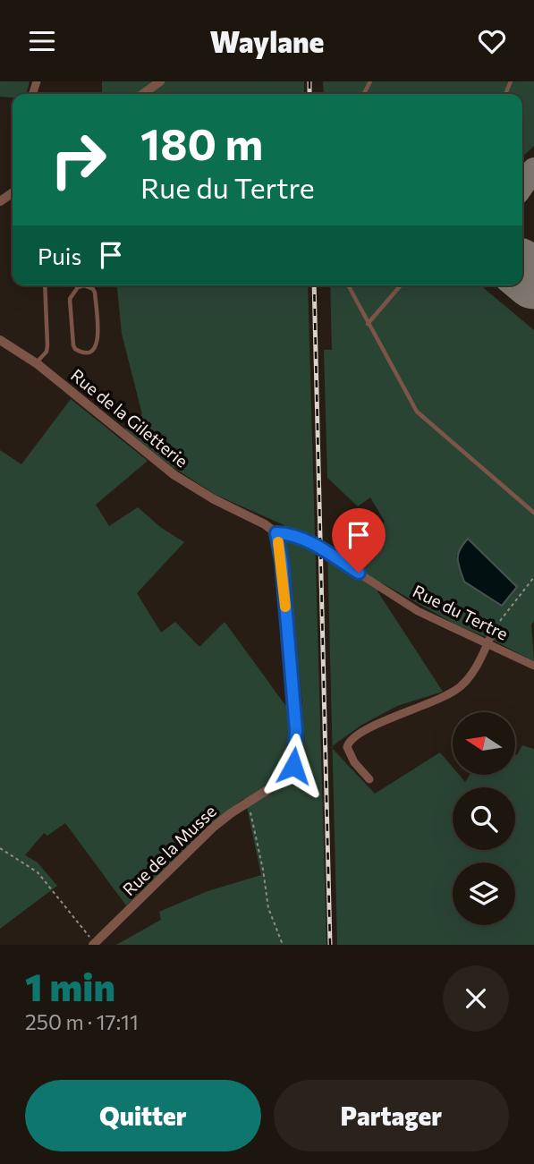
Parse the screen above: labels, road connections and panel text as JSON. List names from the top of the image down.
{
  "streets": {
    "street": ["Rue de la Giletterie", "Rue du Tertre", "Rue de la Musse"]
  },
  "crossings": [
    ["Rue de la Giletterie", "Rue du Tertre"],
    ["Rue de la Giletterie", "Rue de la Musse"],
    ["Rue du Tertre", "Rue de la Musse"]
  ],
  "north": "left",
  "page": {
    "header": "Waylane",
    "turn": ["180 m", "Rue du Tertre"],
    "then": "Puis",
    "heading": ["1 min", "250 m · 17:11"],
    "buttons": ["Quitter", "Partager"]
  }
}
